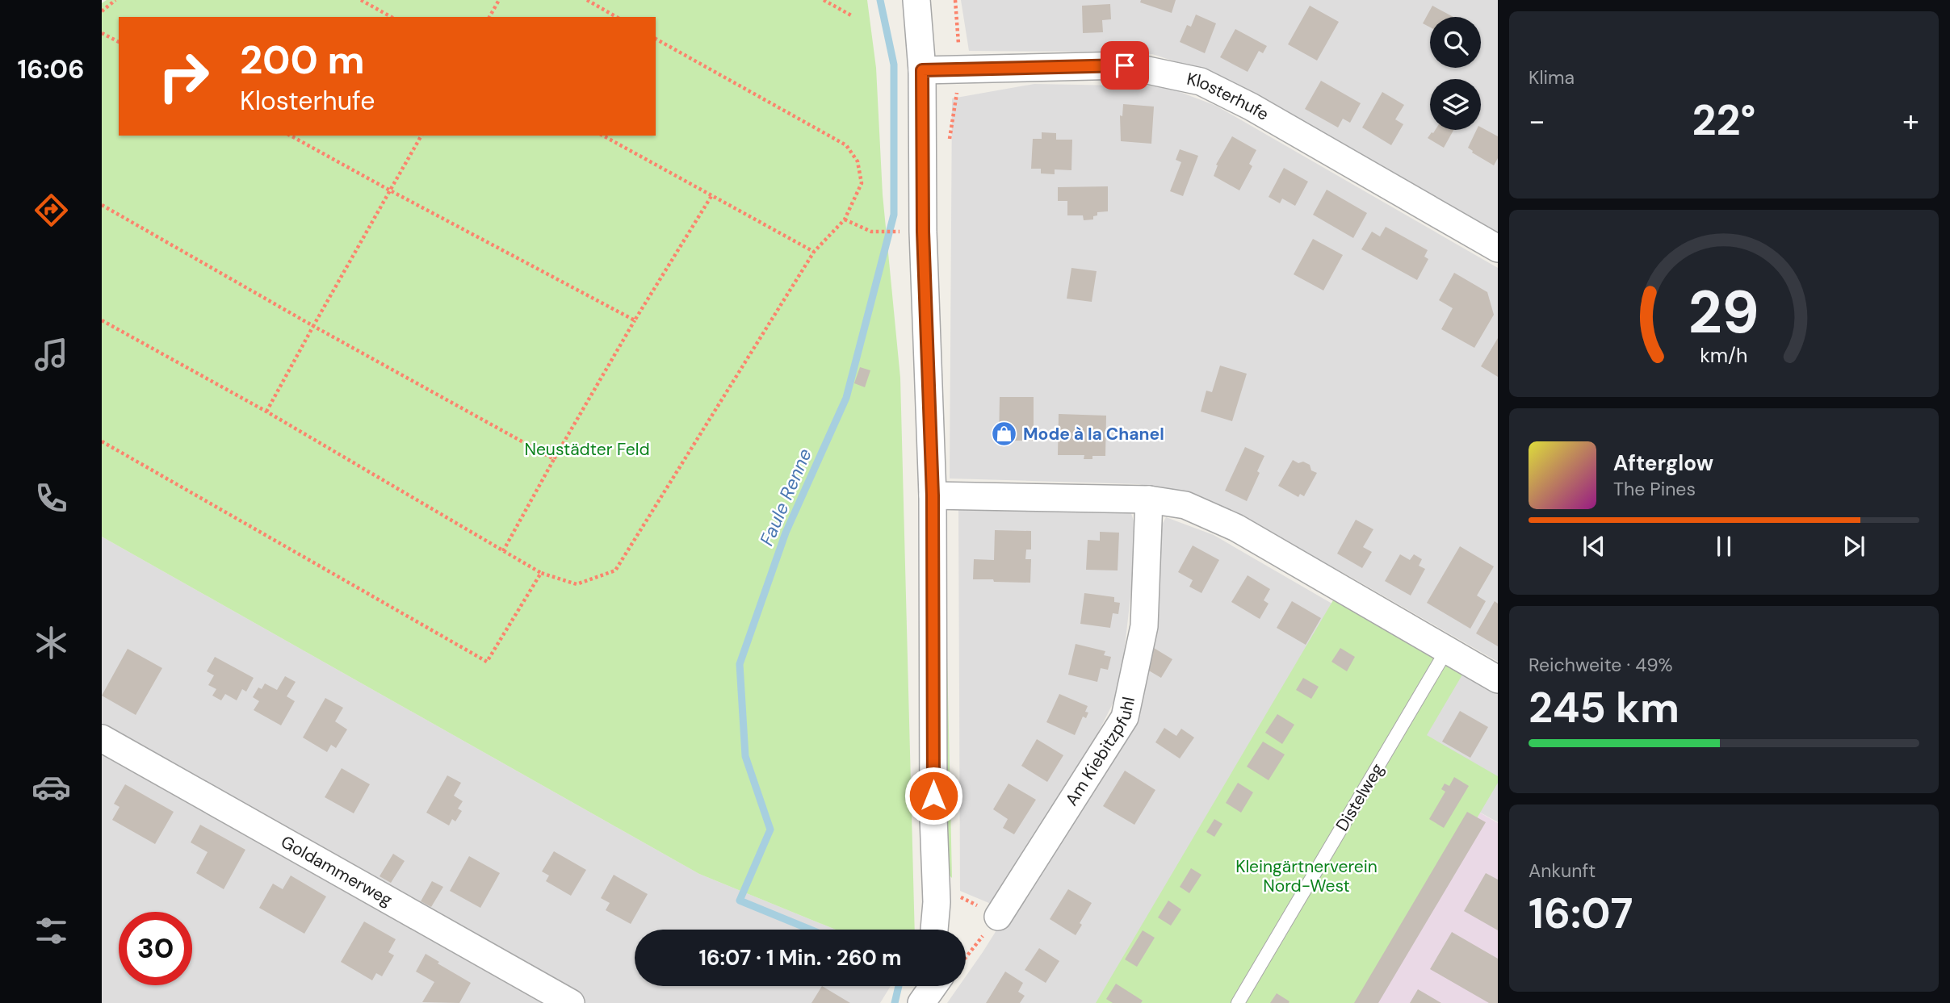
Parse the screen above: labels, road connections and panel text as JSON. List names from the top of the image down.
{
  "streets": {
    "street": ["Klosterhufe", "Am Kiebitzpfuhl", "Goldammerweg"],
    "lane": ["Distelweg"]
  },
  "water": ["Faule Renne"],
  "parks": ["Neustädter Feld", "Kleingärtnerverein Nord-West"],
  "places": {
    "shop": ["Mode à la Chanel"]
  },
  "page": {
    "tabs": "16:06",
    "tile": [
      "Klima",
      ["Reichweite · 49%", "245 km"],
      ["Ankunft", "16:07"]
    ],
    "turn": ["200 m", "Klosterhufe"],
    "heat": ["−", "22°", "+"],
    "song": ["Afterglow", "The Pines"],
    "limit": "30",
    "trip": "16:07 · 1 Min. · 260 m",
    "gauge": ["29", "km/h"]
  }
}
